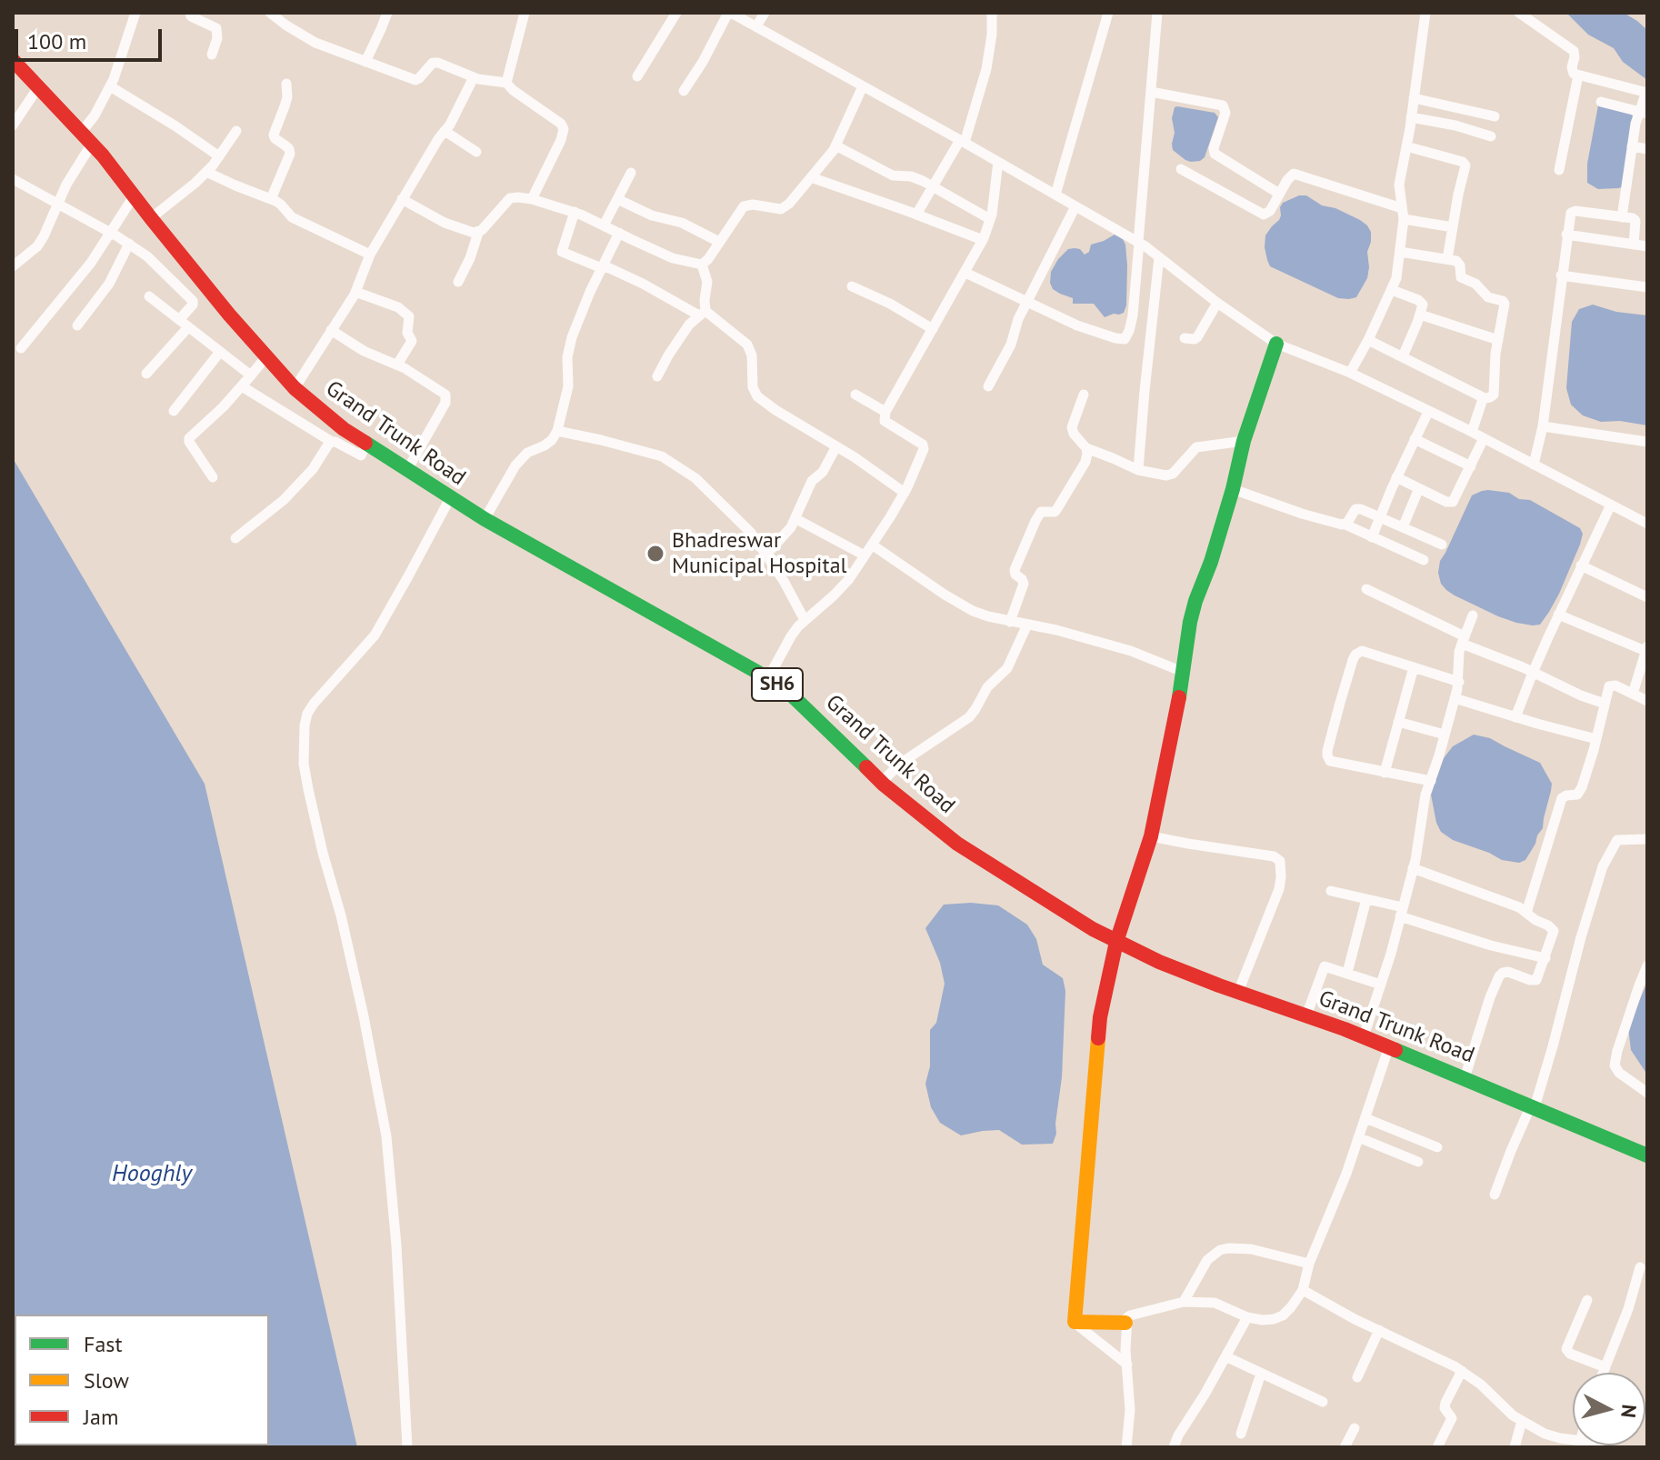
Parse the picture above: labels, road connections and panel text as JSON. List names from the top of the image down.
{
  "streets": {
    "main road": ["Grand Trunk Road", "SH6"]
  },
  "water": ["Hooghly"],
  "places": ["Bhadreswar Municipal Hospital"],
  "legend": ["Fast", "Slow", "Jam"],
  "scale_bar": "100 m",
  "north": "right"
}
